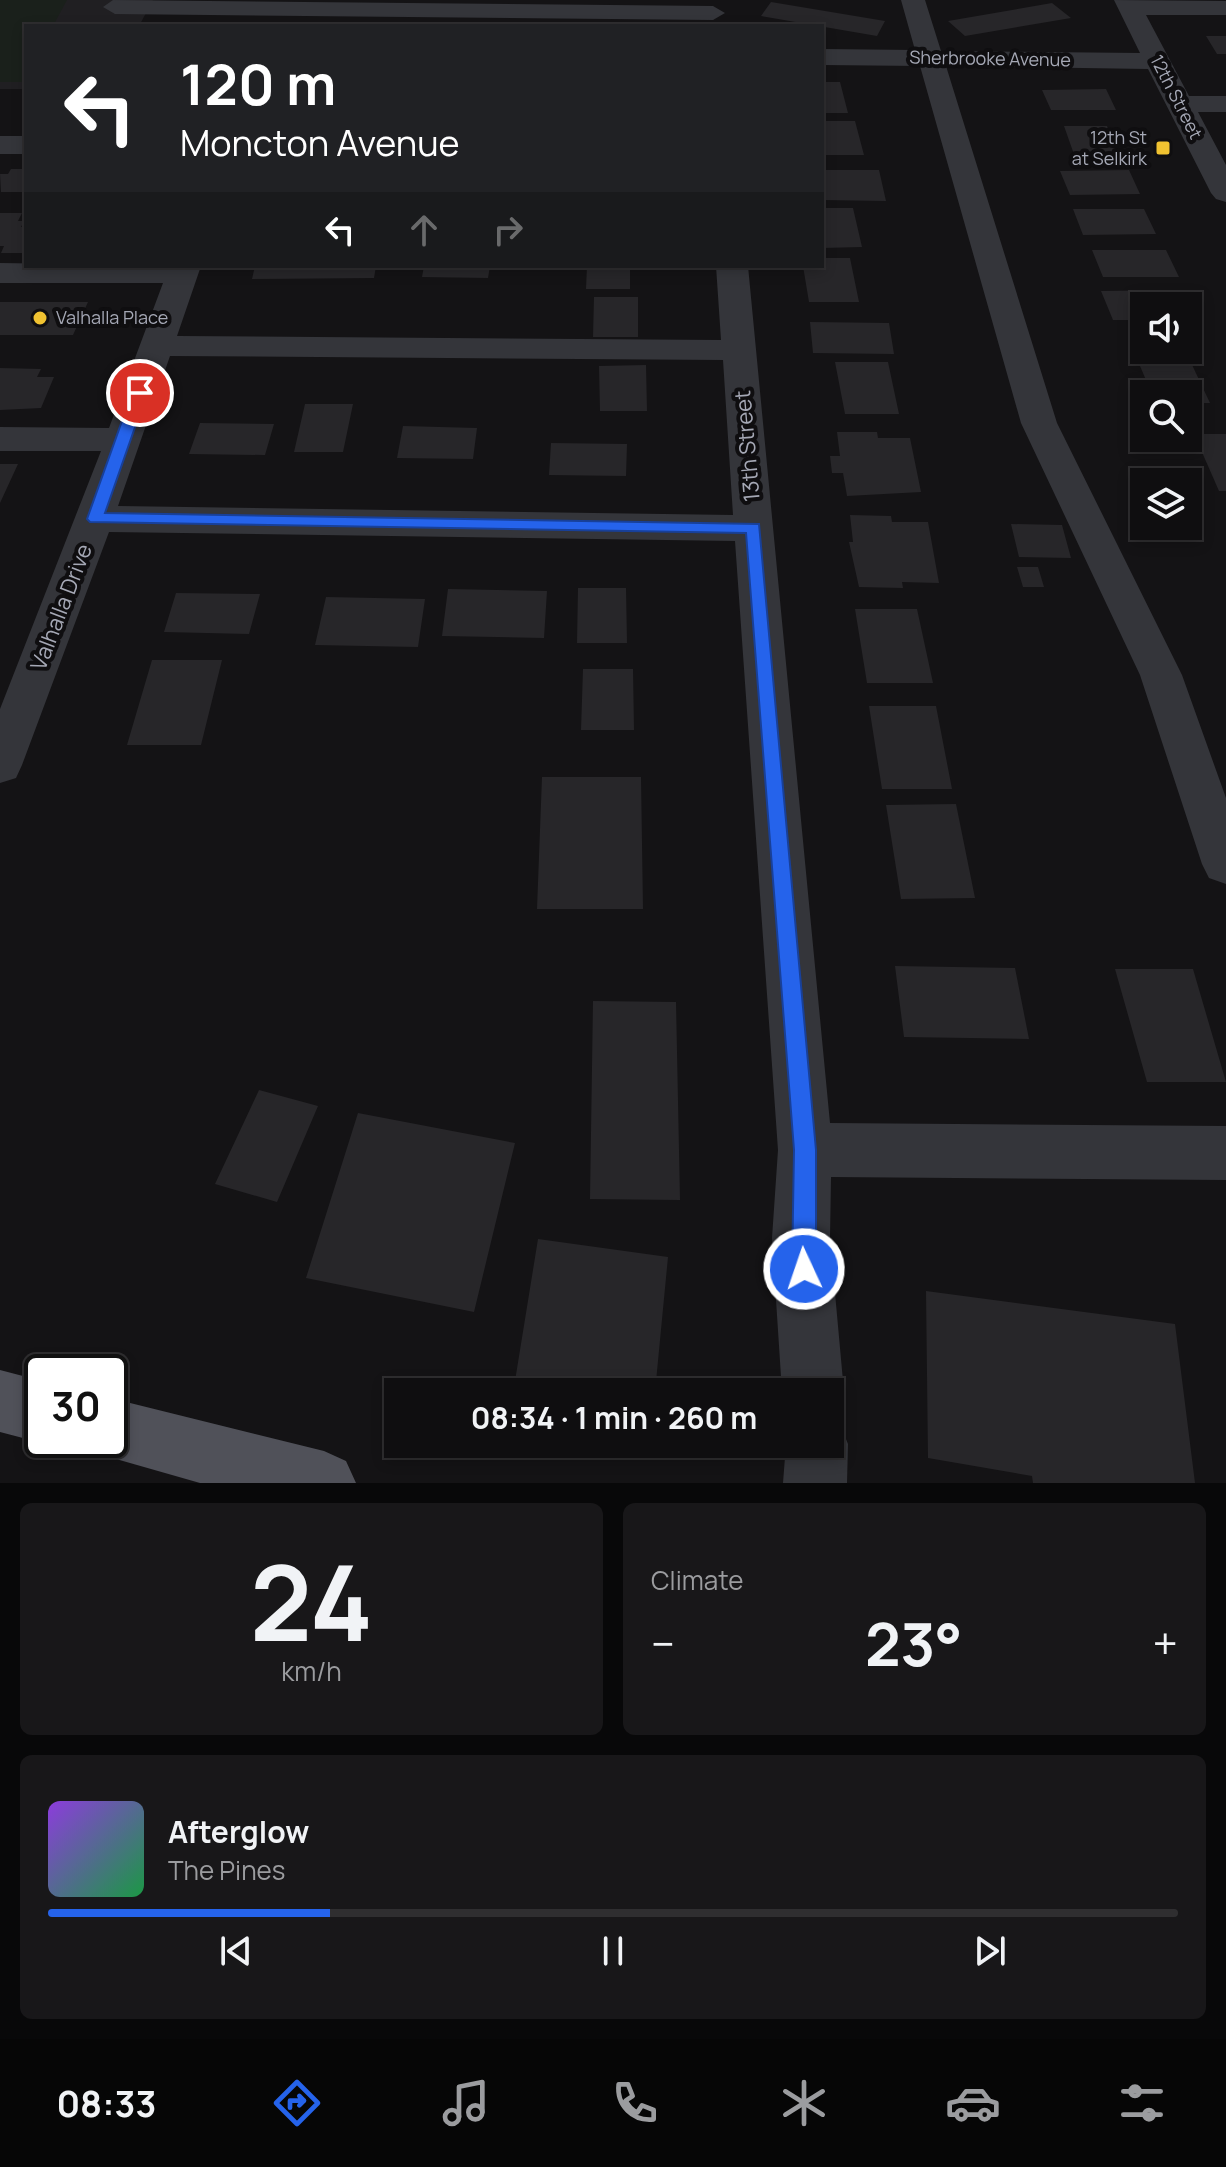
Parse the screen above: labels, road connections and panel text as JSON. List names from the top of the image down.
{
  "streets": {
    "street": [
      "Sherbrooke Avenue",
      "12th Street",
      "13th Street",
      "Valhalla Drive"
    ]
  },
  "crossings": [
    ["Sherbrooke Avenue", "12th Street"]
  ],
  "places": {
    "transit": ["12th St at Selkirk"],
    "other": ["Valhalla Place"]
  },
  "page": {
    "turn": ["120 m", "Moncton Avenue"],
    "limit": "30",
    "trip": "08:34 · 1 min · 260 m",
    "tile": [
      ["24", "km/h"],
      "Climate"
    ],
    "heat": ["−", "23°", "+"],
    "song": ["Afterglow", "The Pines"],
    "tabs": "08:33"
  }
}
